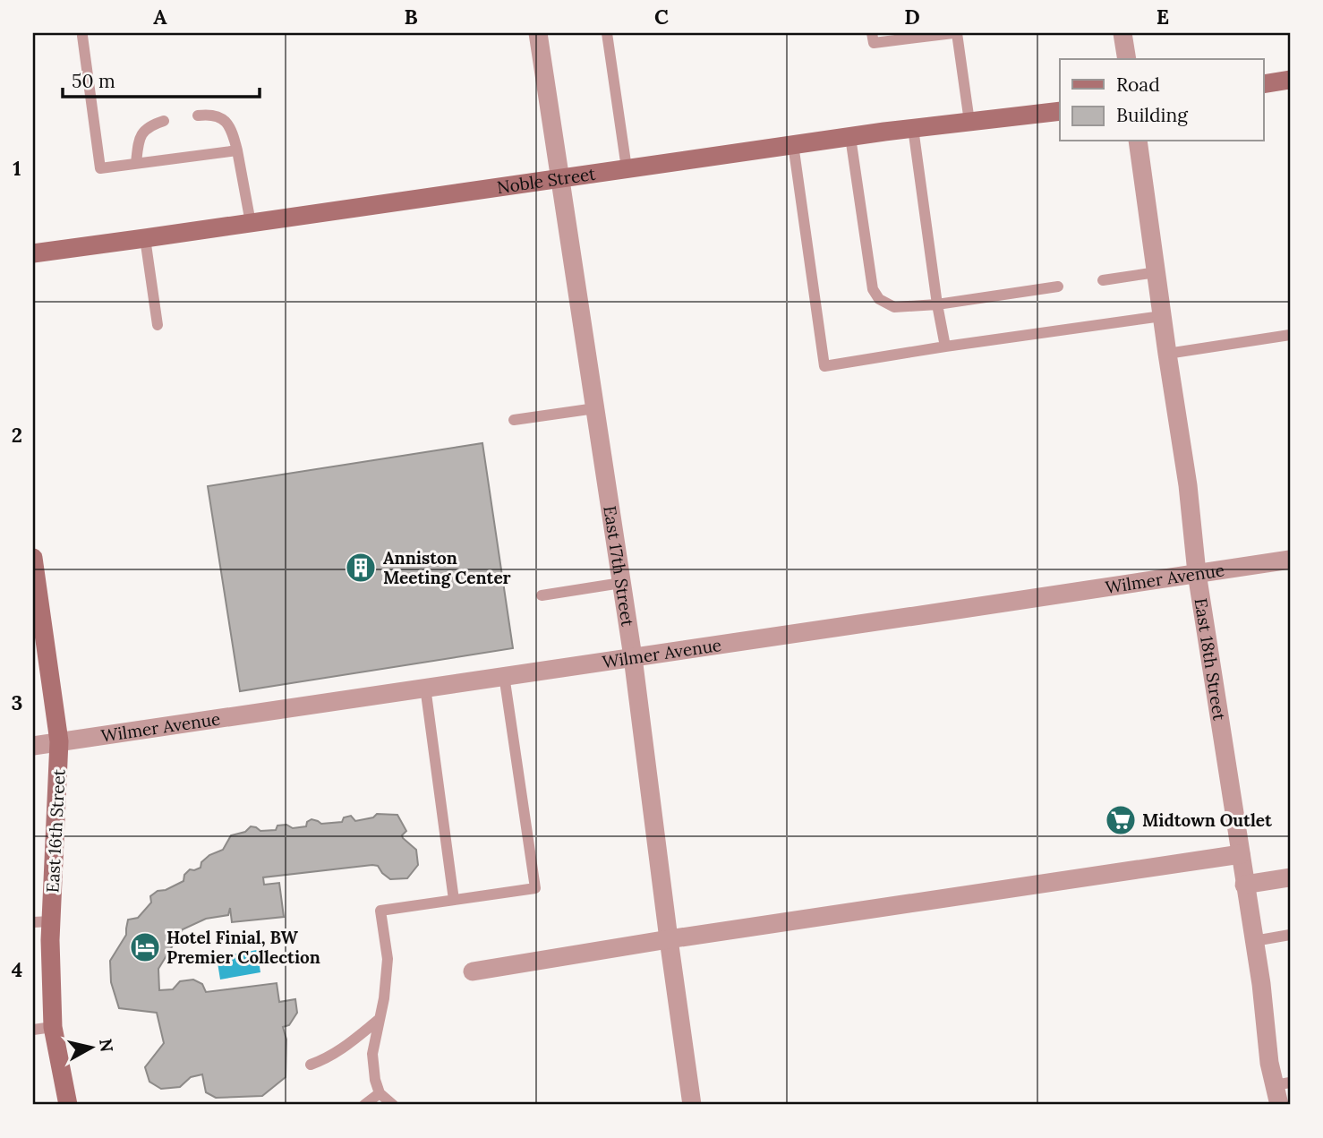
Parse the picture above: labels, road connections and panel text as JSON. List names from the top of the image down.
{
  "streets": {
    "main road": ["Noble Street", "East 16th Street"],
    "street": ["East 17th Street", "Wilmer Avenue", "East 18th Street"]
  },
  "crossings": [
    ["Noble Street", "East 17th Street"],
    ["East 17th Street", "Wilmer Avenue"],
    ["Wilmer Avenue", "East 18th Street"],
    ["Wilmer Avenue", "East 16th Street"]
  ],
  "places": {
    "building": ["Anniston Meeting Center"],
    "supermarket": ["Midtown Outlet"],
    "hotel": ["Hotel Finial, BW Premier Collection"]
  },
  "legend": ["Road", "Building"],
  "scale_bar": "50 m",
  "north": "right",
  "grid": {
    "columns": [
      "A",
      "B",
      "C",
      "D",
      "E"
    ],
    "rows": [
      "1",
      "2",
      "3",
      "4"
    ]
  }
}
